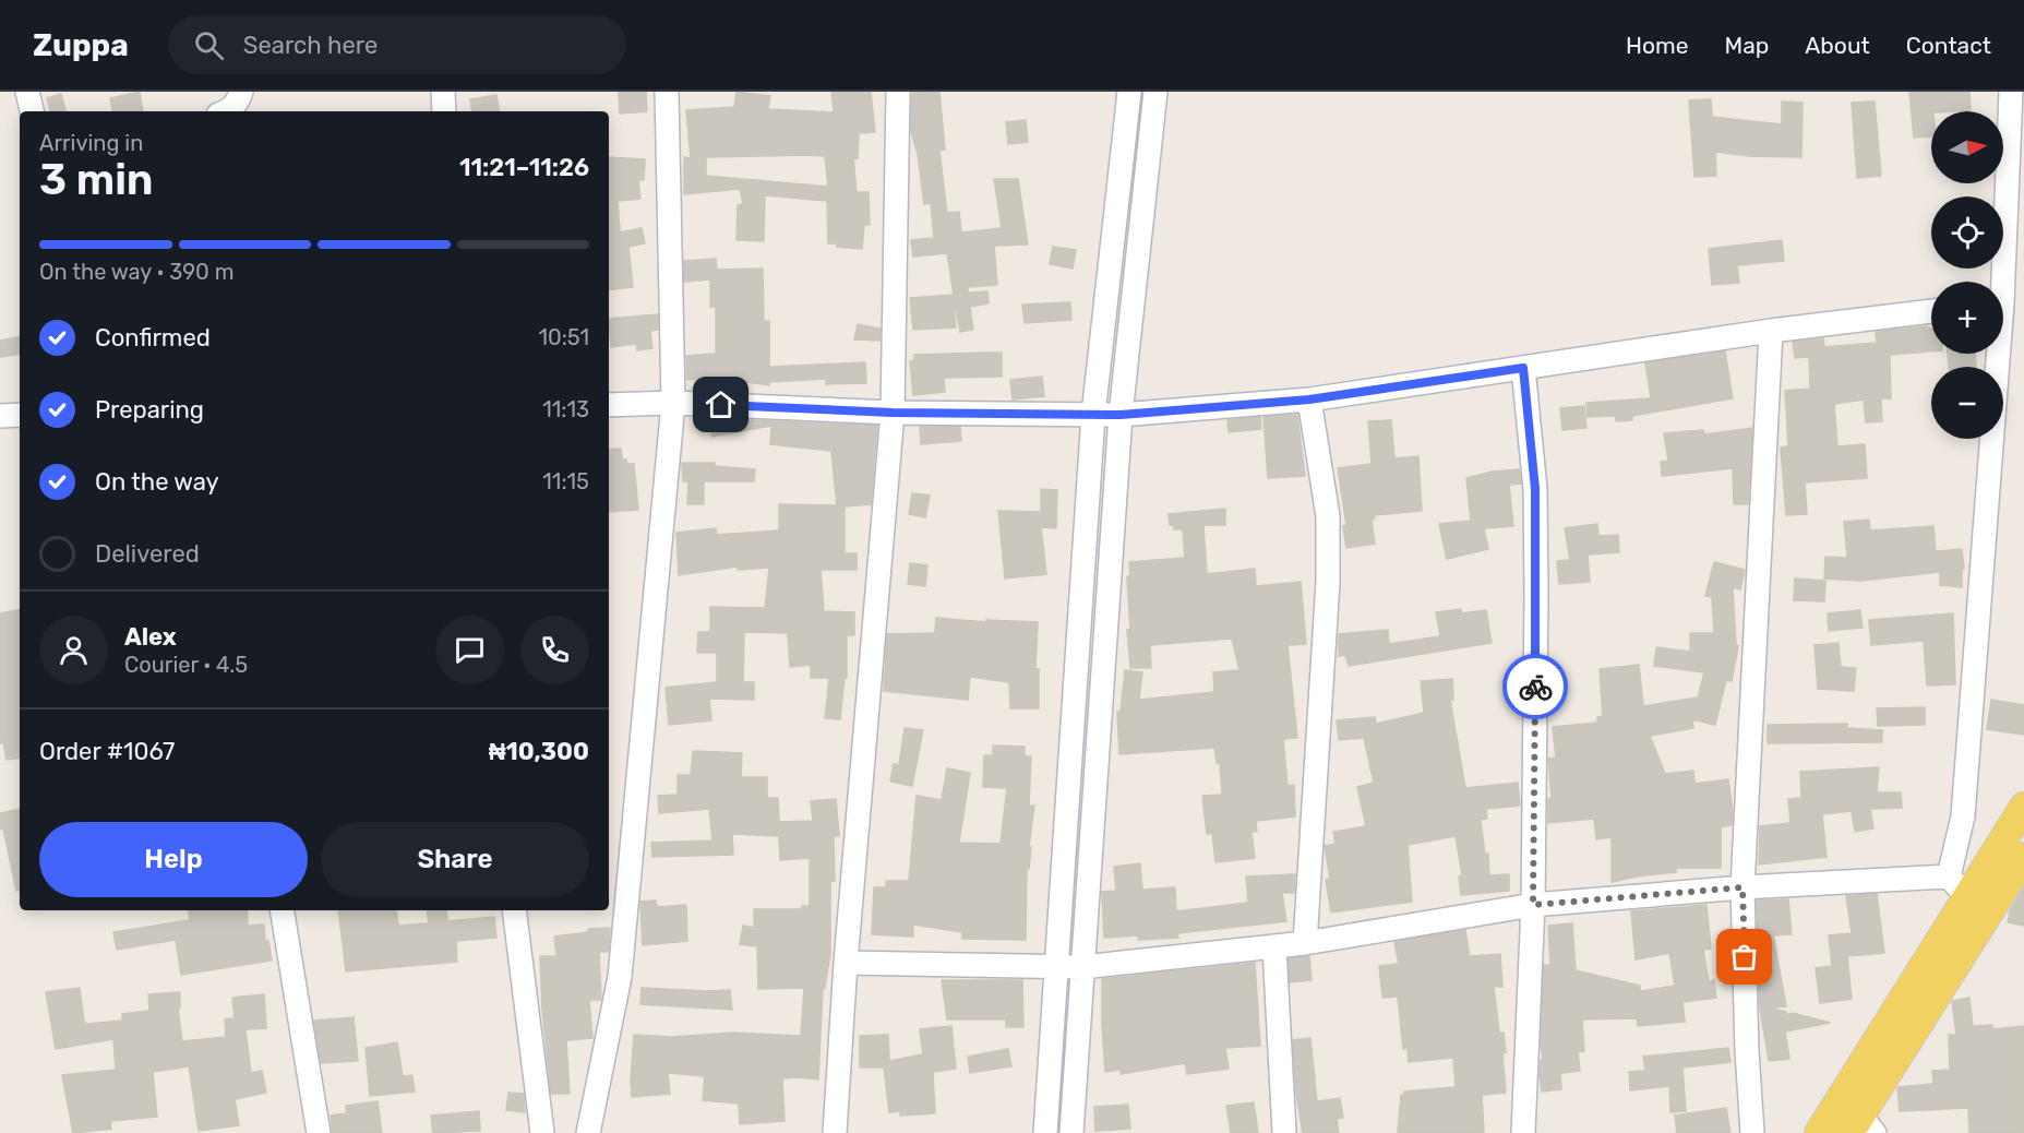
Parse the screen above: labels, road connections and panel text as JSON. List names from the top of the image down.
{
  "north": "right",
  "page": {
    "header": "Zuppa",
    "search": "Search here",
    "nav": [
      "Home",
      "Map",
      "About",
      "Contact"
    ],
    "map_buttons": ["+", "−"],
    "heading": ["3 min", "Arriving in", "11:21–11:26"],
    "panel": [
      "Alex",
      "Courier · 4.5",
      "Order #1067",
      "₦10,300"
    ],
    "bar": "On the way · 390 m",
    "list": [
      ["Confirmed", "10:51"],
      ["Preparing", "11:13"],
      ["On the way", "11:15"],
      "Delivered"
    ],
    "buttons": ["Help", "Share"]
  }
}
